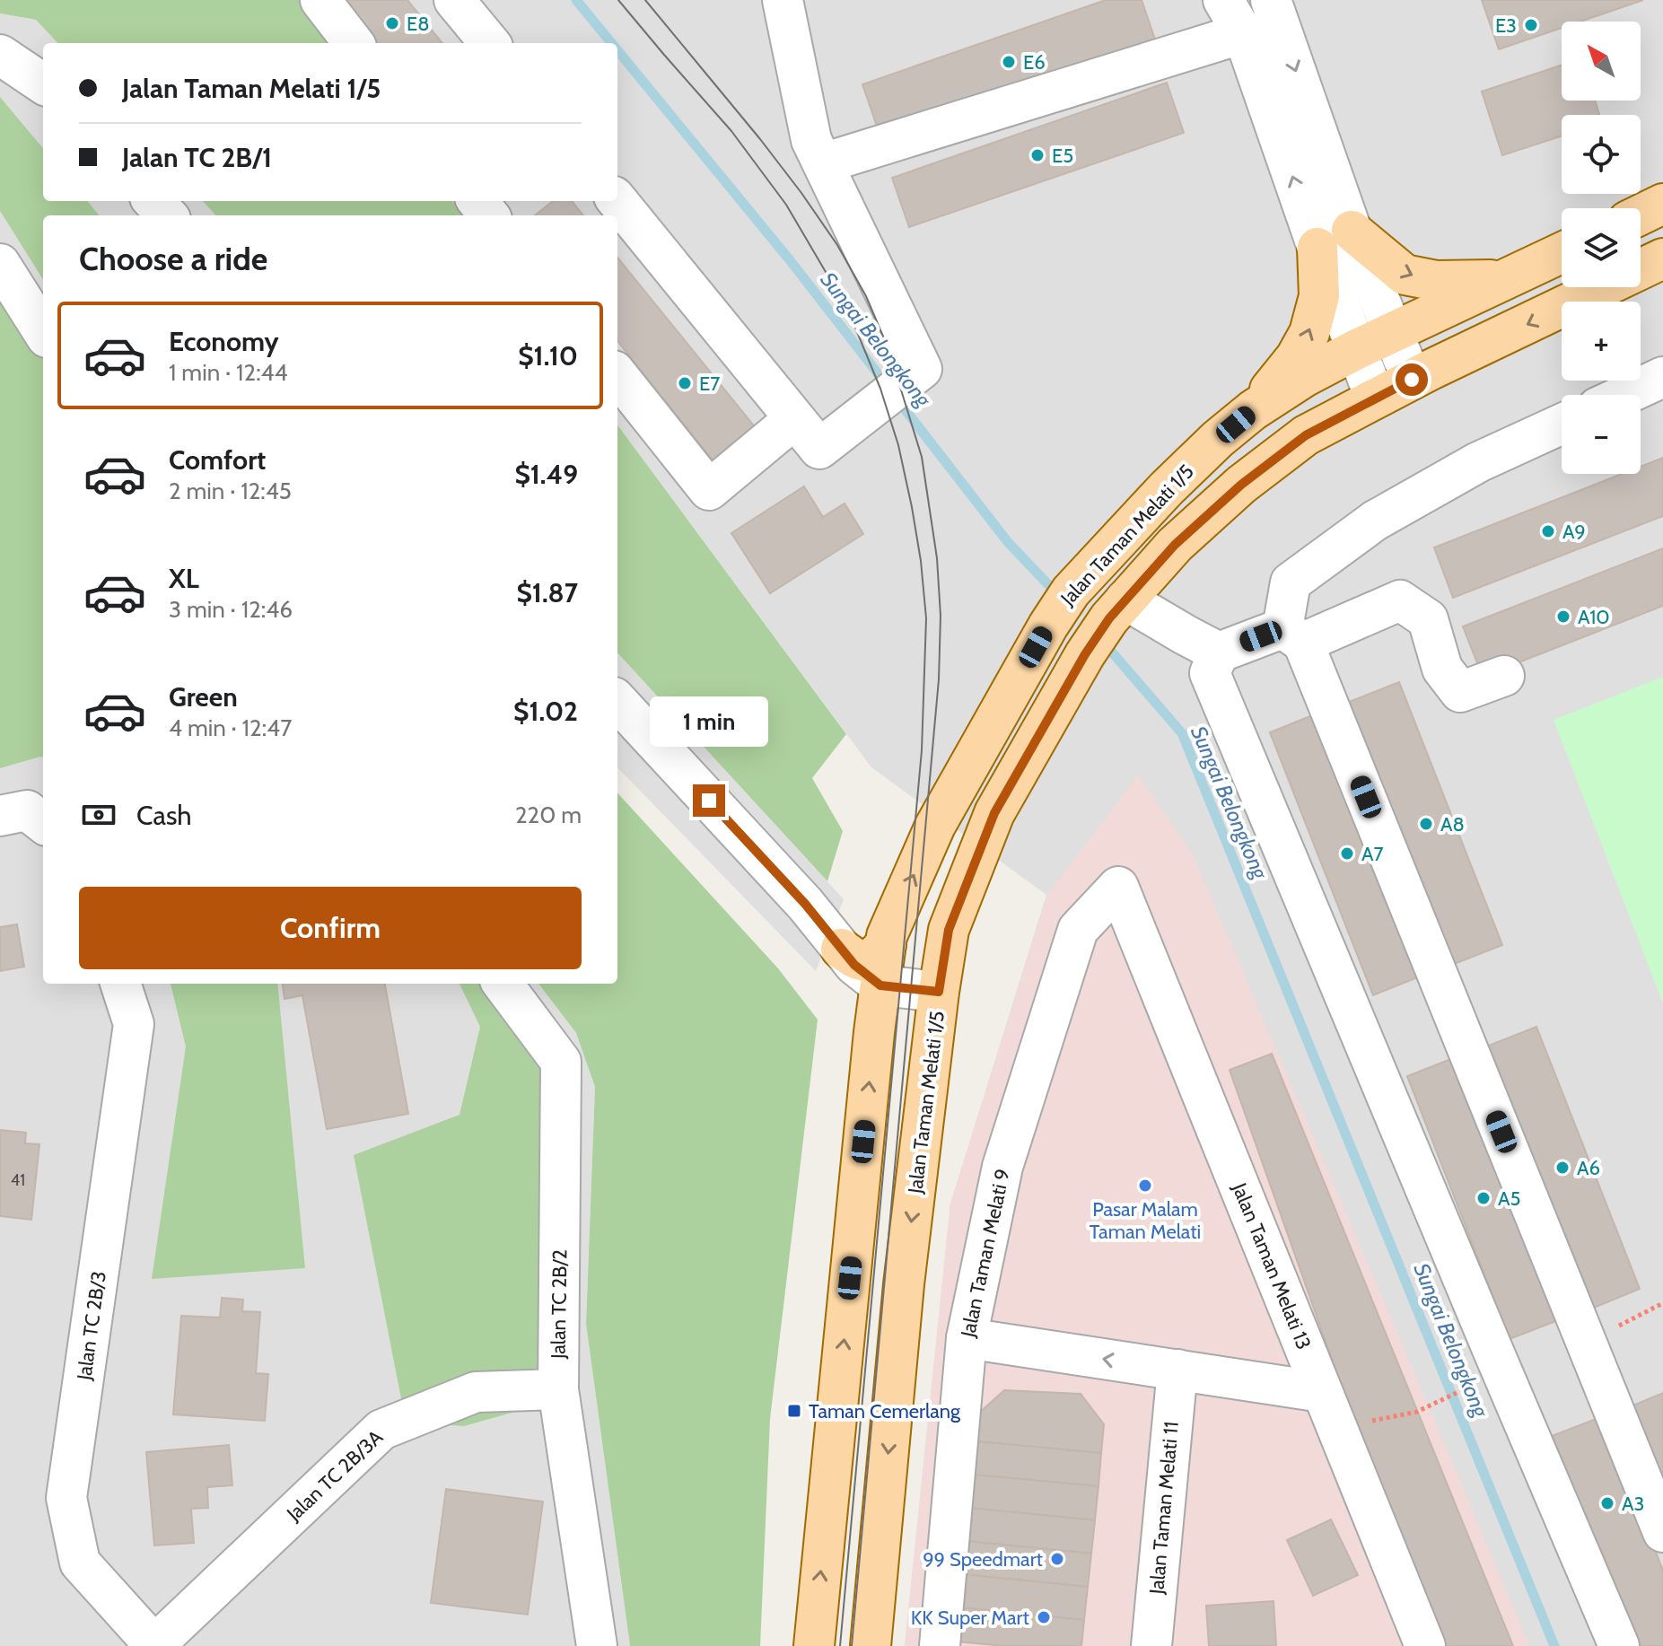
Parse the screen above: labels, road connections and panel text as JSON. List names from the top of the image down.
{
  "streets": {
    "main road": ["Jalan Taman Melati 1/5"],
    "street": [
      "Jalan Taman Melati 9",
      "Jalan Taman Melati 13",
      "Jalan TC 2B/2",
      "Jalan TC 2B/3",
      "Jalan TC 2B/3A",
      "Jalan Taman Melati 11"
    ]
  },
  "crossings": [
    ["Jalan Taman Melati 9", "Jalan Taman Melati 13"],
    ["Jalan TC 2B/2", "Jalan TC 2B/3A"],
    ["Jalan TC 2B/3", "Jalan TC 2B/3A"]
  ],
  "water": ["Sungai Belongkong"],
  "places": {
    "other": [
      "E8",
      "E3",
      "E6",
      "E5",
      "E7",
      "A9",
      "A10",
      "A8",
      "A7",
      "A6",
      "Pasar Malam Taman Melati",
      "A5",
      "A3",
      "99 Speedmart",
      "KK Super Mart"
    ],
    "transit": ["Taman Cemerlang"]
  },
  "house_numbers": ["41"],
  "north": "top left",
  "page": {
    "map_buttons": ["+", "−"],
    "banner": ["Jalan Taman Melati 1/5", "Jalan TC 2B/1"],
    "heading": "Choose a ride",
    "list": [
      {
        "name": "Economy",
        "note": "1 min · 12:44",
        "value": "$1.10"
      },
      {
        "name": "Comfort",
        "note": "2 min · 12:45",
        "value": "$1.49"
      },
      {
        "name": "XL",
        "note": "3 min · 12:46",
        "value": "$1.87"
      },
      {
        "name": "Green",
        "note": "4 min · 12:47",
        "value": "$1.02"
      }
    ],
    "bubble": "1 min",
    "pay": ["Cash", "220 m"],
    "buttons": "Confirm"
  }
}
